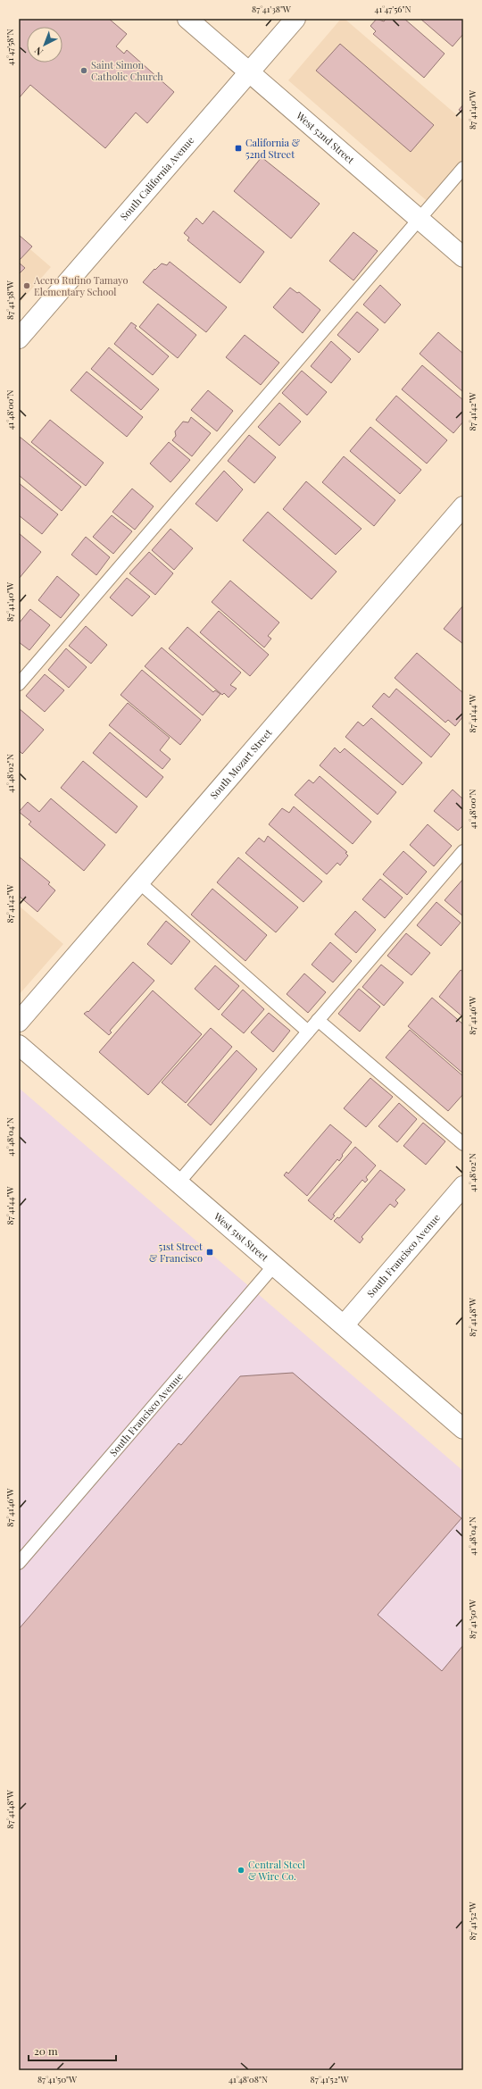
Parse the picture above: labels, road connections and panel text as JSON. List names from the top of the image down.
{
  "streets": {
    "street": [
      "West 52nd Street",
      "South California Avenue",
      "South Mozart Street",
      "West 51st Street",
      "South Francisco Avenue"
    ]
  },
  "crossings": [
    ["West 52nd Street", "South California Avenue"],
    ["West 51st Street", "South Francisco Avenue"]
  ],
  "places": {
    "other": ["Saint Simon Catholic Church", "Acero Rufino Tamayo Elementary School", "Central Steel & Wire Co."],
    "transit": ["California & 52nd Street", "51st Street & Francisco"]
  },
  "scale_bar": "20 m",
  "north": "bottom left",
  "coordinates": [
    "87°41'38\"W",
    "41°47'56\"N",
    "41°47'58\"N",
    "87°41'40\"W",
    "41°48'00\"N",
    "87°41'42\"W",
    "87°41'44\"W",
    "41°48'02\"N",
    "87°41'46\"W",
    "41°48'04\"N",
    "87°41'48\"W",
    "87°41'50\"W",
    "87°41'52\"W",
    "41°48'08\"N"
  ]
}
